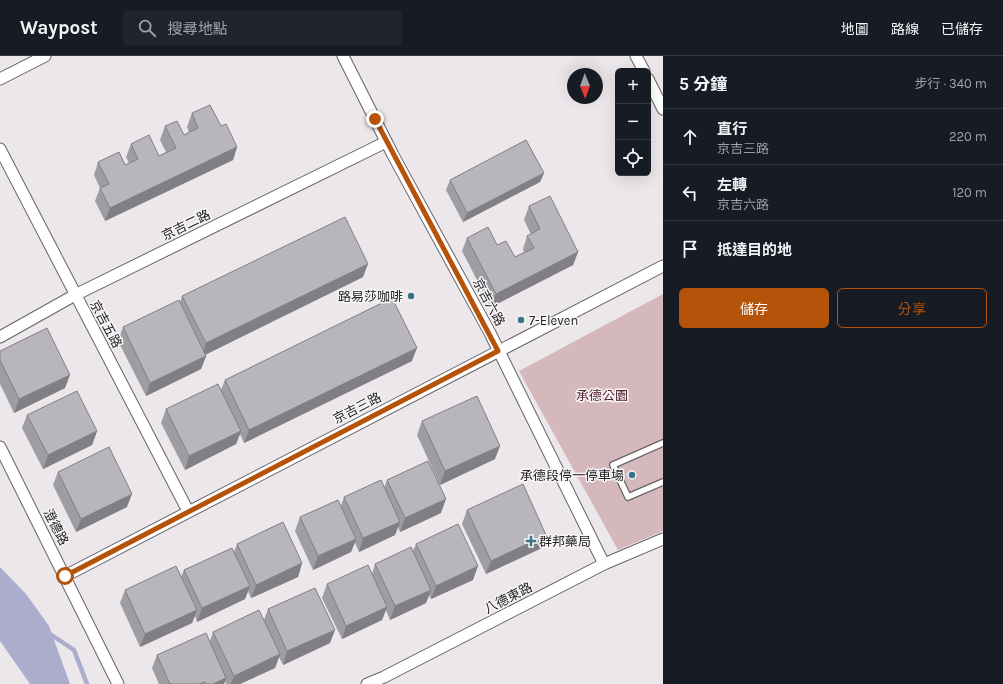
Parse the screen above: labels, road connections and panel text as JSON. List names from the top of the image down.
{
  "streets": {
    "street": [
      "京吉二路",
      "京吉六路",
      "京吉五路",
      "京吉三路",
      "澄德路",
      "八德東路"
    ]
  },
  "crossings": [
    ["京吉二路", "京吉六路"],
    ["京吉二路", "京吉五路"],
    ["京吉六路", "京吉三路"],
    ["京吉六路", "八德東路"],
    ["京吉五路", "京吉三路"],
    ["京吉三路", "澄德路"]
  ],
  "parks": ["承德公園"],
  "places": {
    "other": ["路易莎咖啡", "7-Eleven", "承德段停一停車場"],
    "health": ["群邦藥局"]
  },
  "north": "bottom",
  "page": {
    "header": "Waypost",
    "search": "搜尋地點",
    "nav": ["地圖", "路線", "已儲存"],
    "heading": ["5 分鐘", "步行 · 340 m"],
    "map_buttons": ["+", "−"],
    "list": [
      ["直行", "京吉三路", "220 m"],
      ["左轉", "京吉六路", "120 m"],
      "抵達目的地"
    ],
    "buttons": ["儲存", "分享"]
  }
}
